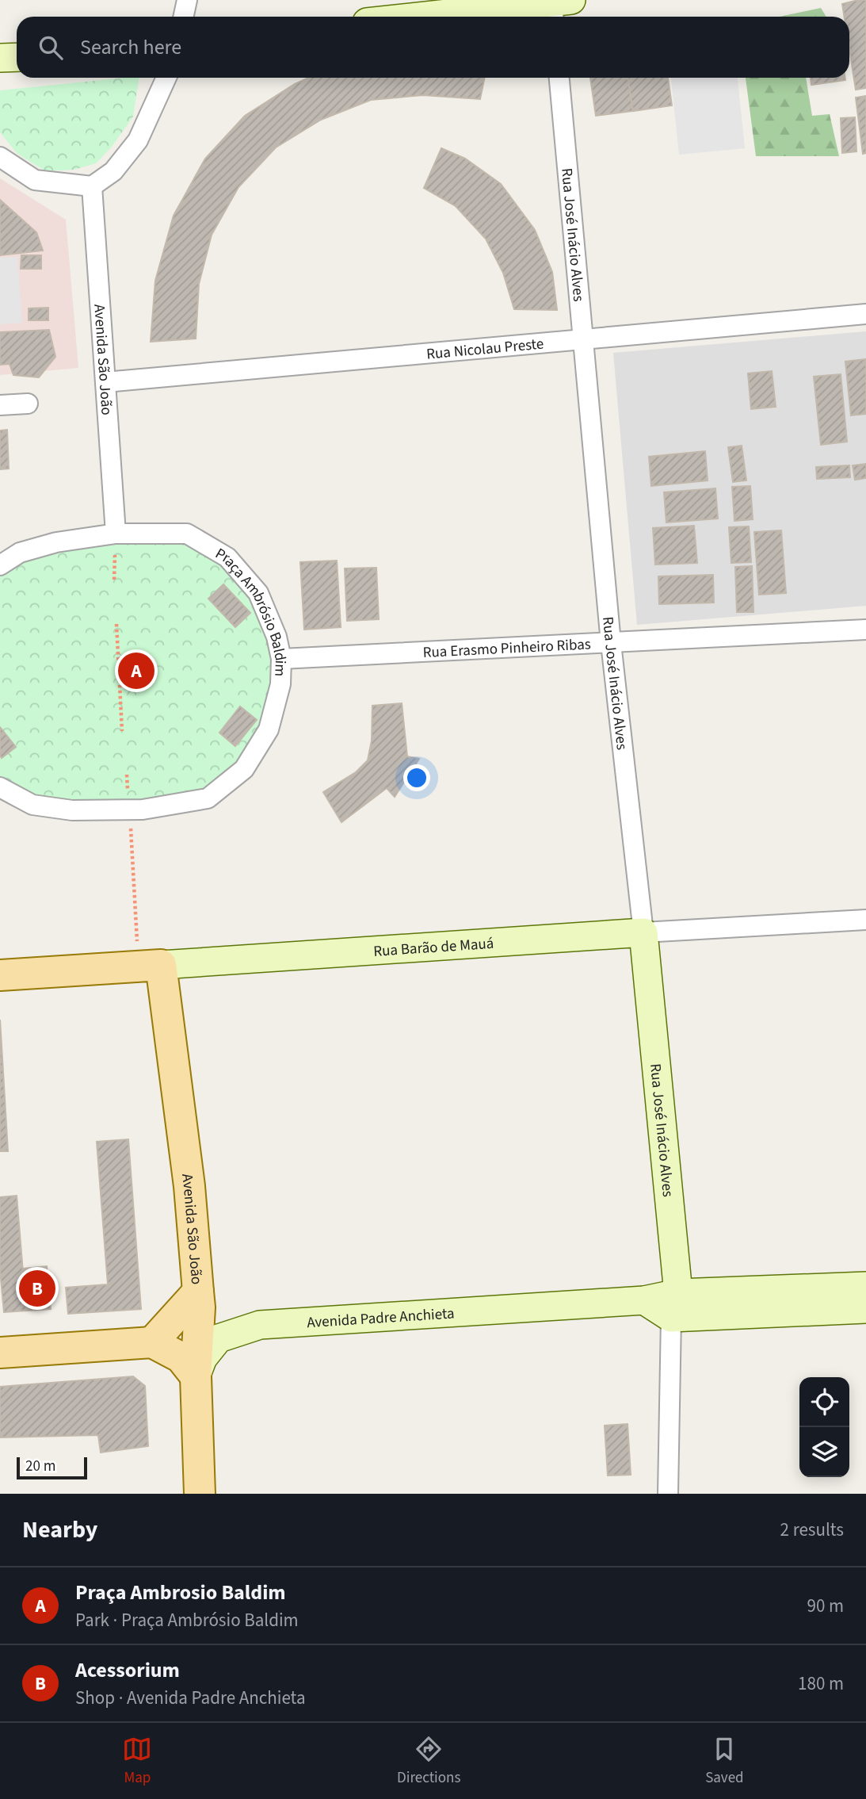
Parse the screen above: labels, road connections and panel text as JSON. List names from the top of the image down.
{
  "streets": {
    "main road": [
      "Rua José Inácio Alves",
      "Avenida São João",
      "Rua Barão de Mauá",
      "Avenida Padre Anchieta"
    ],
    "street": ["Rua Nicolau Preste", "Praça Ambrósio Baldim", "Rua Erasmo Pinheiro Ribas"]
  },
  "crossings": [
    ["Rua José Inácio Alves", "Rua Nicolau Preste"],
    ["Rua José Inácio Alves", "Rua Erasmo Pinheiro Ribas"],
    ["Rua José Inácio Alves", "Rua Barão de Mauá"],
    ["Rua José Inácio Alves", "Avenida Padre Anchieta"],
    ["Rua Nicolau Preste", "Avenida São João"],
    ["Avenida São João", "Praça Ambrósio Baldim"],
    ["Avenida São João", "Rua Barão de Mauá"],
    ["Avenida São João", "Avenida Padre Anchieta"],
    ["Praça Ambrósio Baldim", "Rua Erasmo Pinheiro Ribas"]
  ],
  "scale_bar": "20 m",
  "page": {
    "search": "Search here",
    "pins": ["A", "B"],
    "scale": "20 m",
    "heading": ["Nearby", "2 results"],
    "list": [
      {
        "mark": "A",
        "name": "Praça Ambrosio Baldim",
        "note": "Park · Praça Ambrósio Baldim",
        "value": "90 m"
      },
      {
        "mark": "B",
        "name": "Acessorium",
        "note": "Shop · Avenida Padre Anchieta",
        "value": "180 m"
      }
    ],
    "nav": ["Map", "Directions", "Saved"]
  }
}
